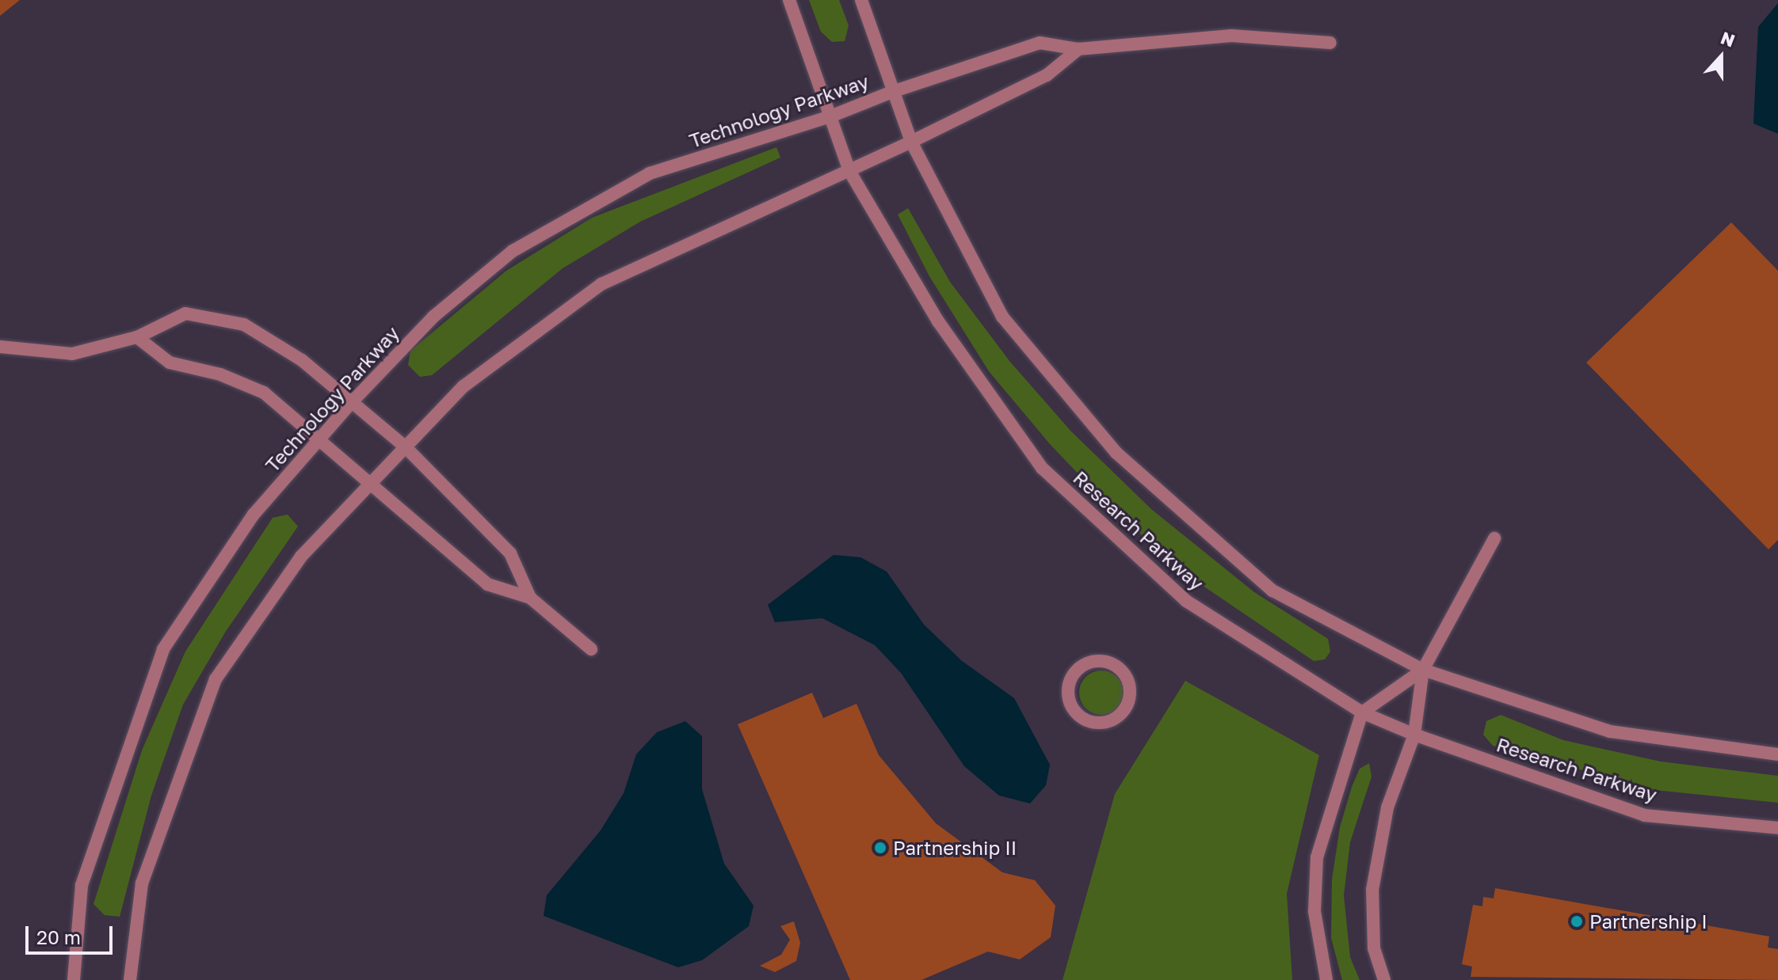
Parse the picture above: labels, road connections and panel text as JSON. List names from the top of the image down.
{
  "streets": {
    "street": ["Technology Parkway", "Research Parkway"]
  },
  "crossings": [
    ["Technology Parkway", "Research Parkway"]
  ],
  "places": ["Partnership II", "Partnership I"],
  "scale_bar": "20 m",
  "north": "top"
}
